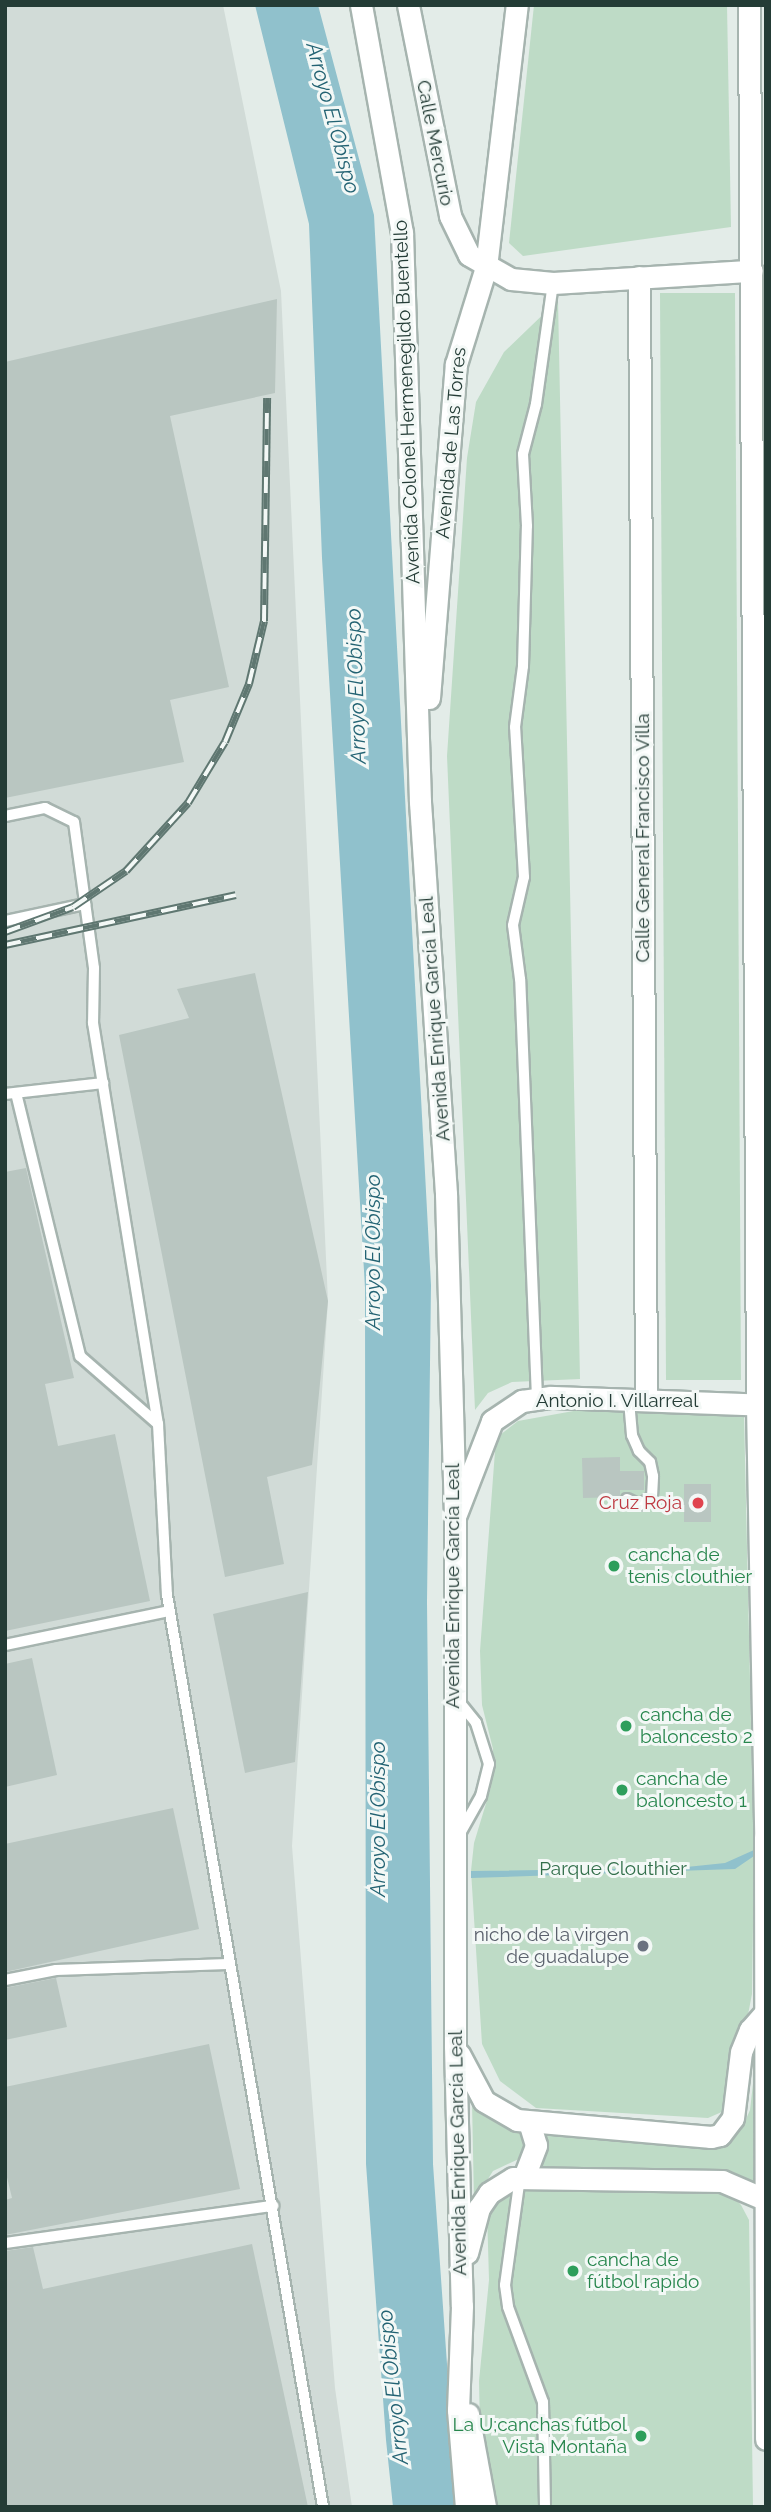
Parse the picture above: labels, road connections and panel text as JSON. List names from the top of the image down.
{
  "streets": {
    "street": [
      "Calle Mercurio",
      "Avenida Colonel Hermenegildo Buentello",
      "Avenida de Las Torres",
      "Calle General Francisco Villa",
      "Avenida Enrique García Leal",
      "Antonio I. Villarreal"
    ]
  },
  "crossings": [
    ["Calle Mercurio", "Avenida de Las Torres"],
    ["Avenida Colonel Hermenegildo Buentello", "Avenida de Las Torres"],
    ["Avenida Colonel Hermenegildo Buentello", "Avenida Enrique García Leal"],
    ["Avenida de Las Torres", "Avenida Enrique García Leal"],
    ["Calle General Francisco Villa", "Antonio I. Villarreal"],
    ["Avenida Enrique García Leal", "Antonio I. Villarreal"]
  ],
  "water": ["Arroyo El Obispo"],
  "parks": ["Parque Clouthier"],
  "places": [
    "Cruz Roja",
    "cancha de tenis clouthier",
    "cancha de baloncesto 2",
    "cancha de baloncesto 1",
    "nicho de la virgen de guadalupe",
    "cancha de fútbol rapido",
    "La U;canchas fútbol Vista Montaña"
  ]
}
